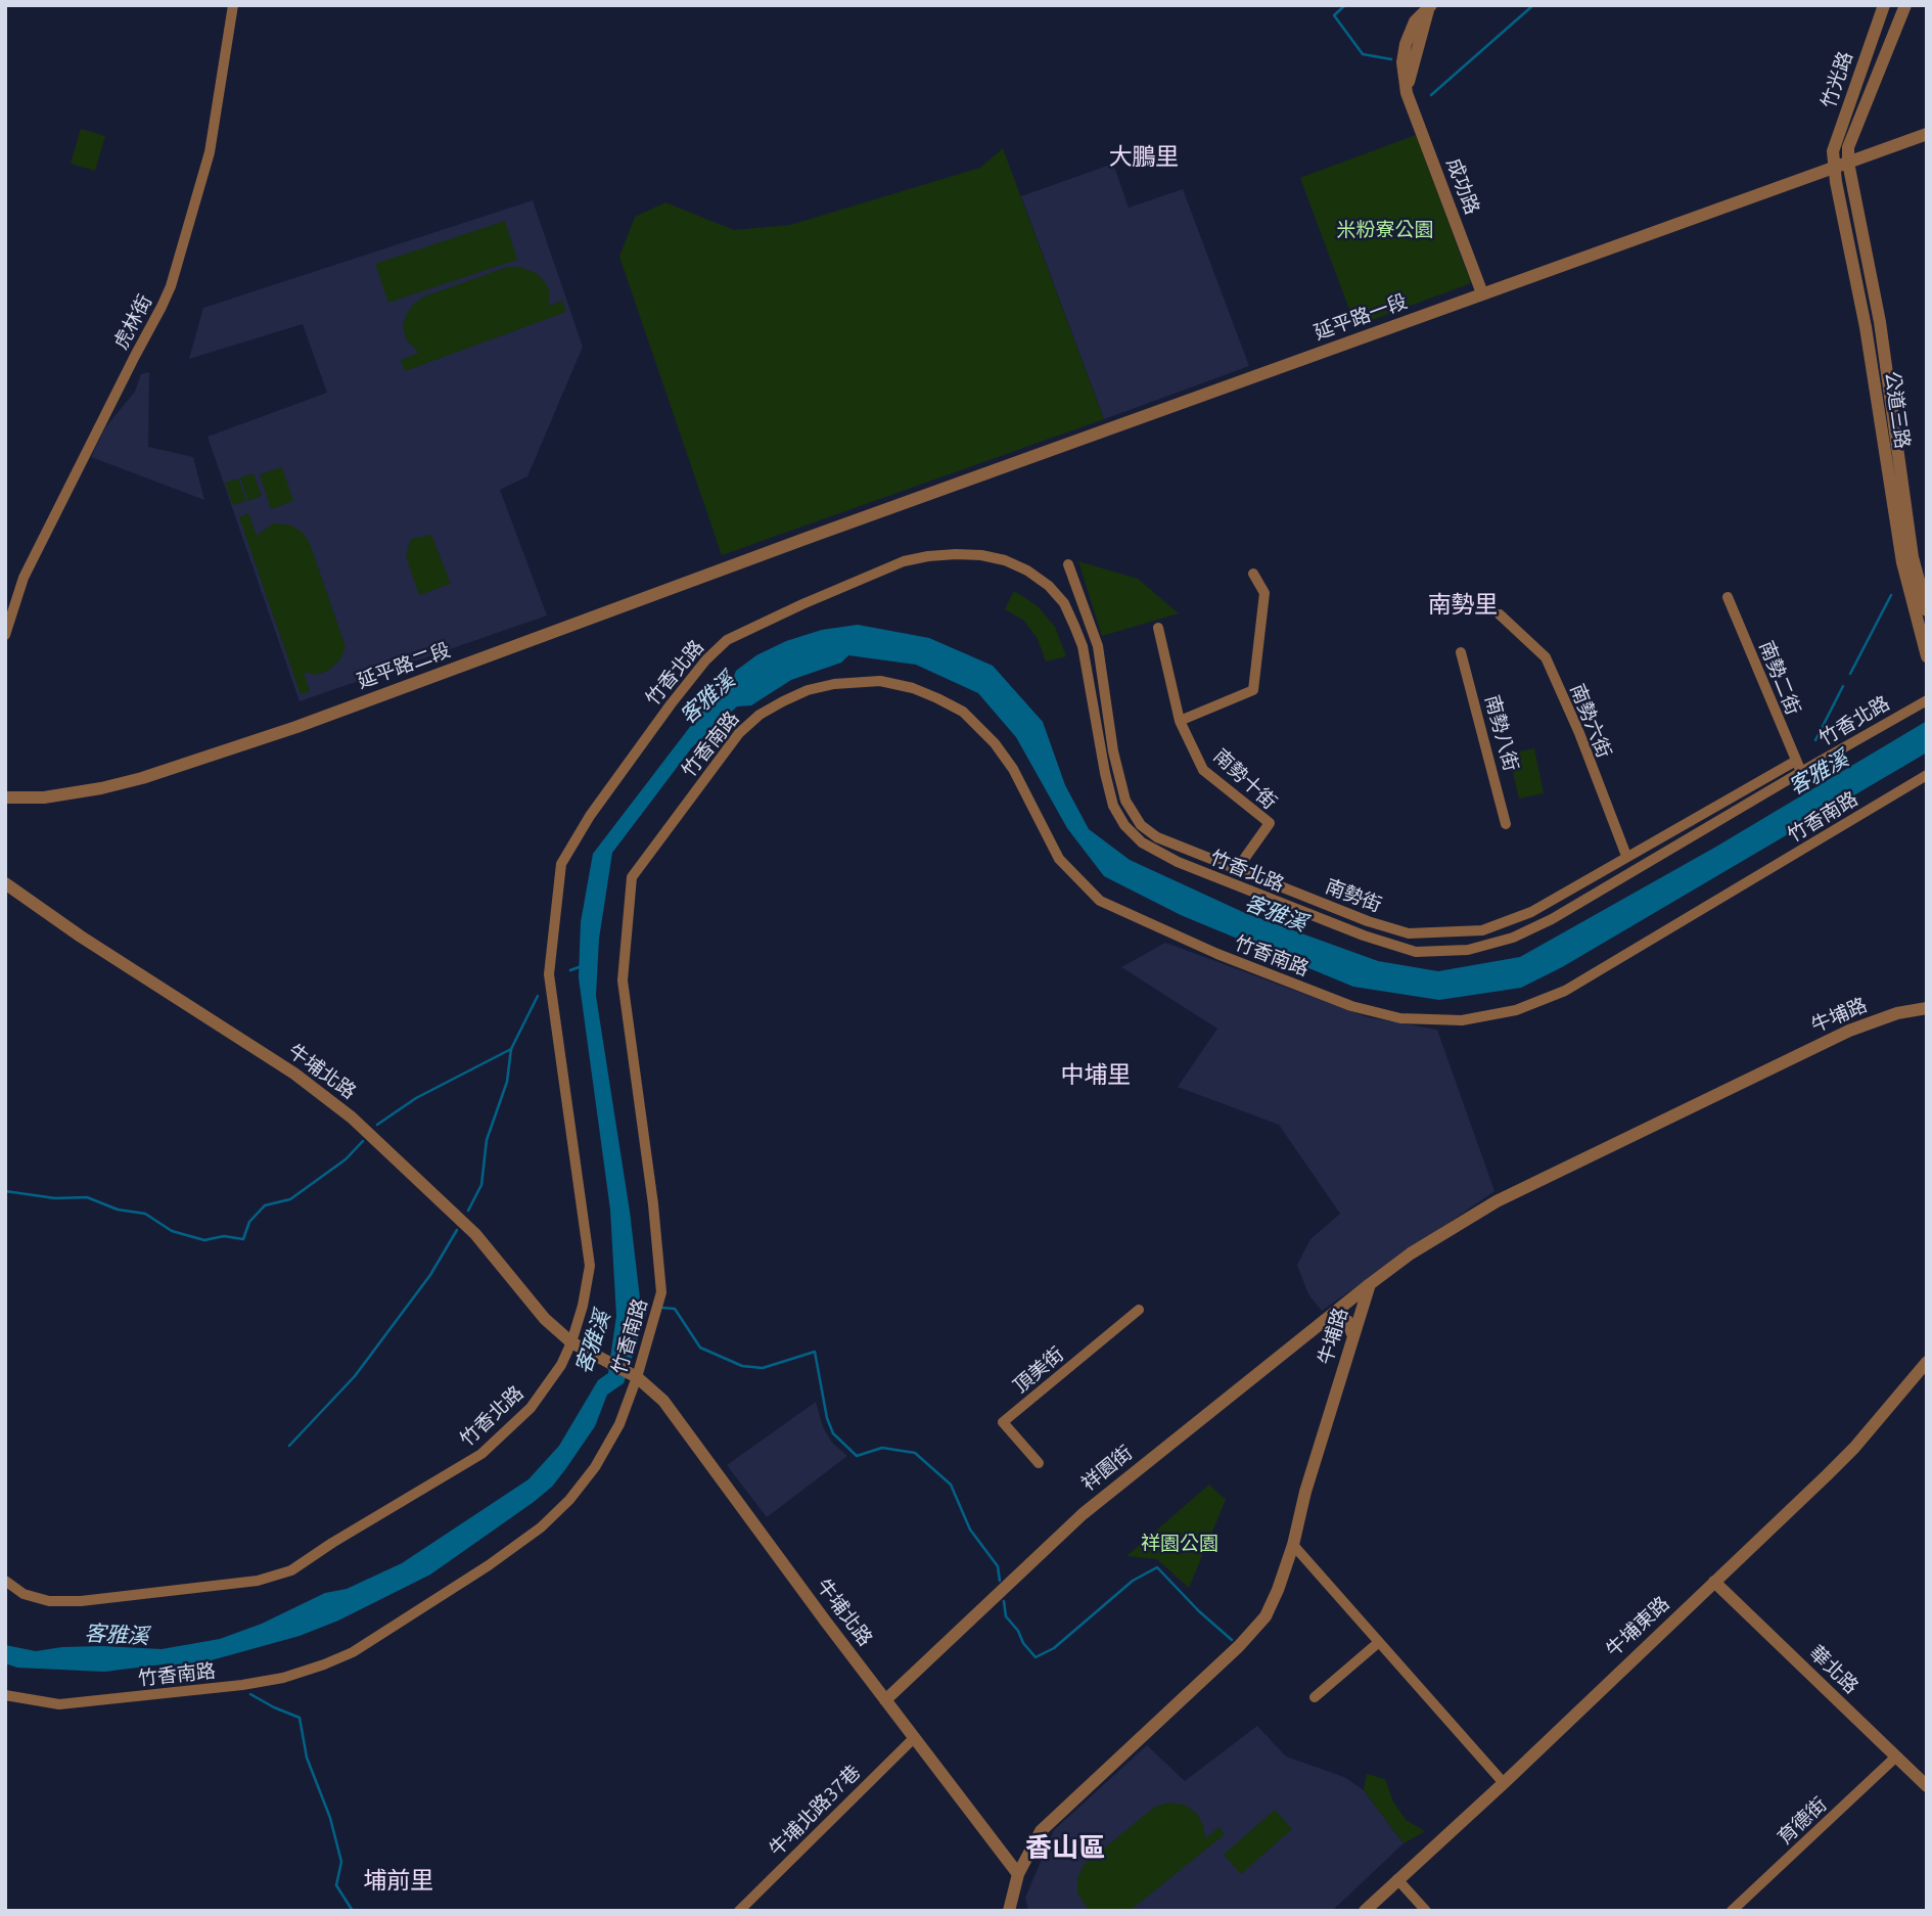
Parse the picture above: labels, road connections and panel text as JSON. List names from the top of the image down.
{
  "streets": {
    "street": [
      "竹光路",
      "成功路",
      "延平路一段",
      "虎林街",
      "公道三路",
      "延平路二段",
      "竹香北路",
      "南勢二街",
      "南勢六街",
      "南勢八街",
      "竹香南路",
      "南勢十街",
      "南勢街",
      "牛埔路",
      "牛埔北路",
      "頂美街",
      "祥園街",
      "牛埔東路",
      "華北路",
      "牛埔北路37巷",
      "育德街"
    ]
  },
  "crossings": [
    ["竹光路", "延平路一段"],
    ["竹光路", "公道三路"],
    ["成功路", "延平路一段"],
    ["延平路一段", "公道三路"],
    ["延平路一段", "延平路二段"],
    ["竹香北路", "南勢二街"],
    ["竹香北路", "南勢街"],
    ["竹香北路", "牛埔北路"],
    ["南勢二街", "南勢街"],
    ["南勢六街", "南勢街"],
    ["竹香南路", "牛埔北路"],
    ["南勢十街", "南勢街"],
    ["牛埔路", "牛埔北路"],
    ["牛埔路", "祥園街"],
    ["牛埔北路", "祥園街"],
    ["牛埔北路", "牛埔北路37巷"],
    ["牛埔東路", "華北路"],
    ["華北路", "育德街"]
  ],
  "districts": [
    "大鵬里",
    "南勢里",
    "中埔里",
    "香山區",
    "埔前里"
  ],
  "water": ["客雅溪"],
  "parks": ["米粉寮公園", "祥園公園"]
}
